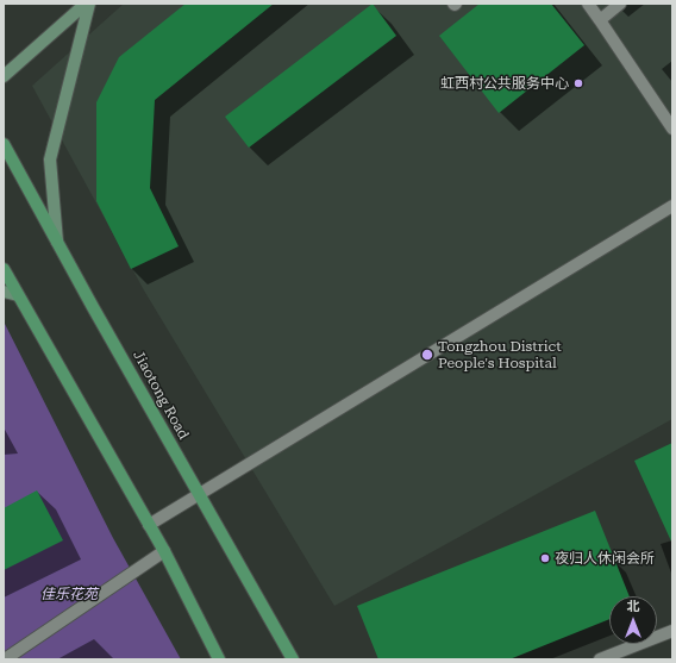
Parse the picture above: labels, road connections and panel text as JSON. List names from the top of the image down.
{
  "streets": {
    "main road": ["Jiaotong Road"]
  },
  "parks": ["佳乐花苑"],
  "places": ["虹西村公共服务中心", "Tongzhou District People's Hospital", "夜归人休闲会所"],
  "north": "top"
}
